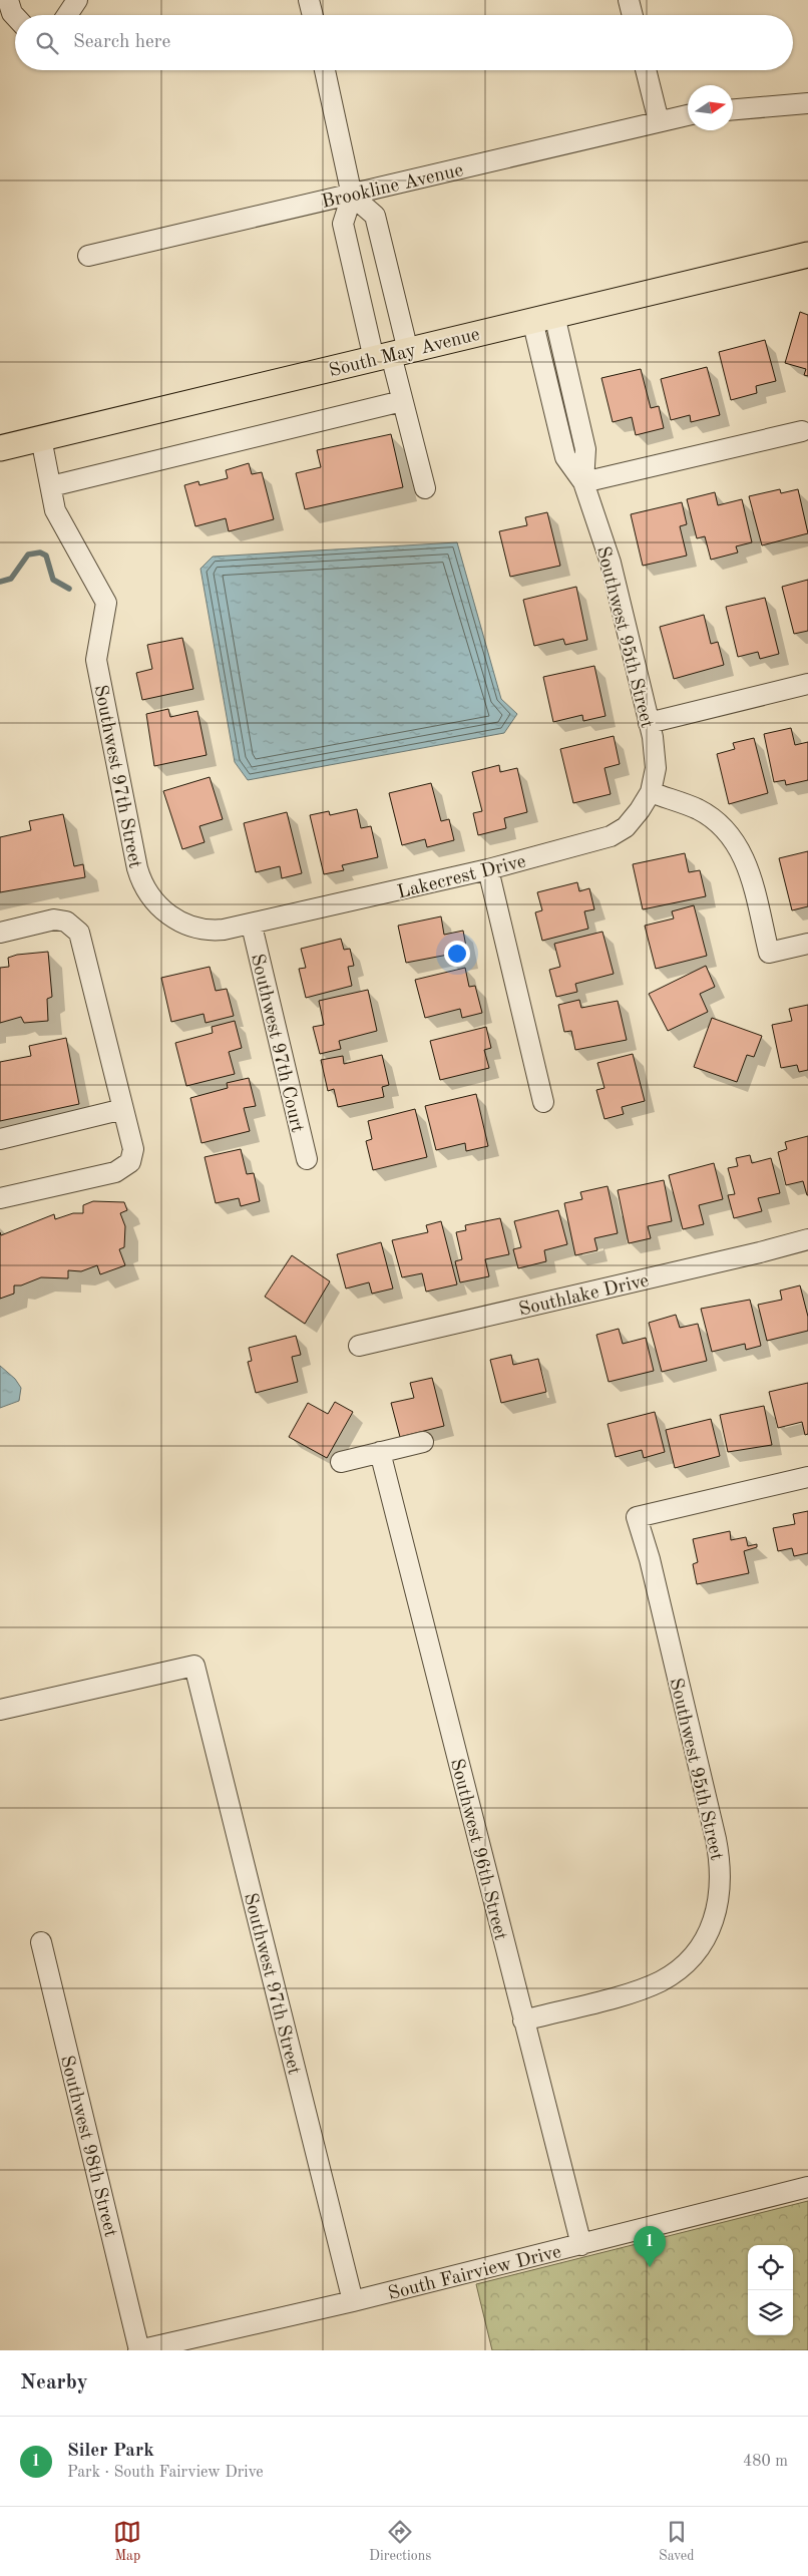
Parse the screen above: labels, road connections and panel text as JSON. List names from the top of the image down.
{
  "streets": {
    "main road": ["South May Avenue"],
    "street": [
      "Brookline Avenue",
      "Southwest 95th Street",
      "Southwest 97th Street",
      "Lakecrest Drive",
      "Southwest 97th Court",
      "Southlake Drive",
      "Southwest 96th Street",
      "Southwest 98th Street",
      "South Fairview Drive"
    ]
  },
  "crossings": [
    ["South May Avenue", "Southwest 95th Street"],
    ["Southwest 95th Street", "Lakecrest Drive"],
    ["Southwest 95th Street", "Southwest 96th Street"],
    ["Southwest 97th Street", "Lakecrest Drive"],
    ["Southwest 97th Street", "Southwest 97th Court"],
    ["Southwest 97th Street", "South Fairview Drive"],
    ["Lakecrest Drive", "Southwest 97th Court"],
    ["Southwest 96th Street", "South Fairview Drive"],
    ["Southwest 98th Street", "South Fairview Drive"]
  ],
  "north": "right",
  "page": {
    "search": "Search here",
    "pins": "1",
    "heading": "Nearby",
    "list": [
      {
        "mark": "1",
        "name": "Siler Park",
        "note": "Park · South Fairview Drive",
        "value": "480 m"
      }
    ],
    "nav": ["Map", "Directions", "Saved"]
  }
}
